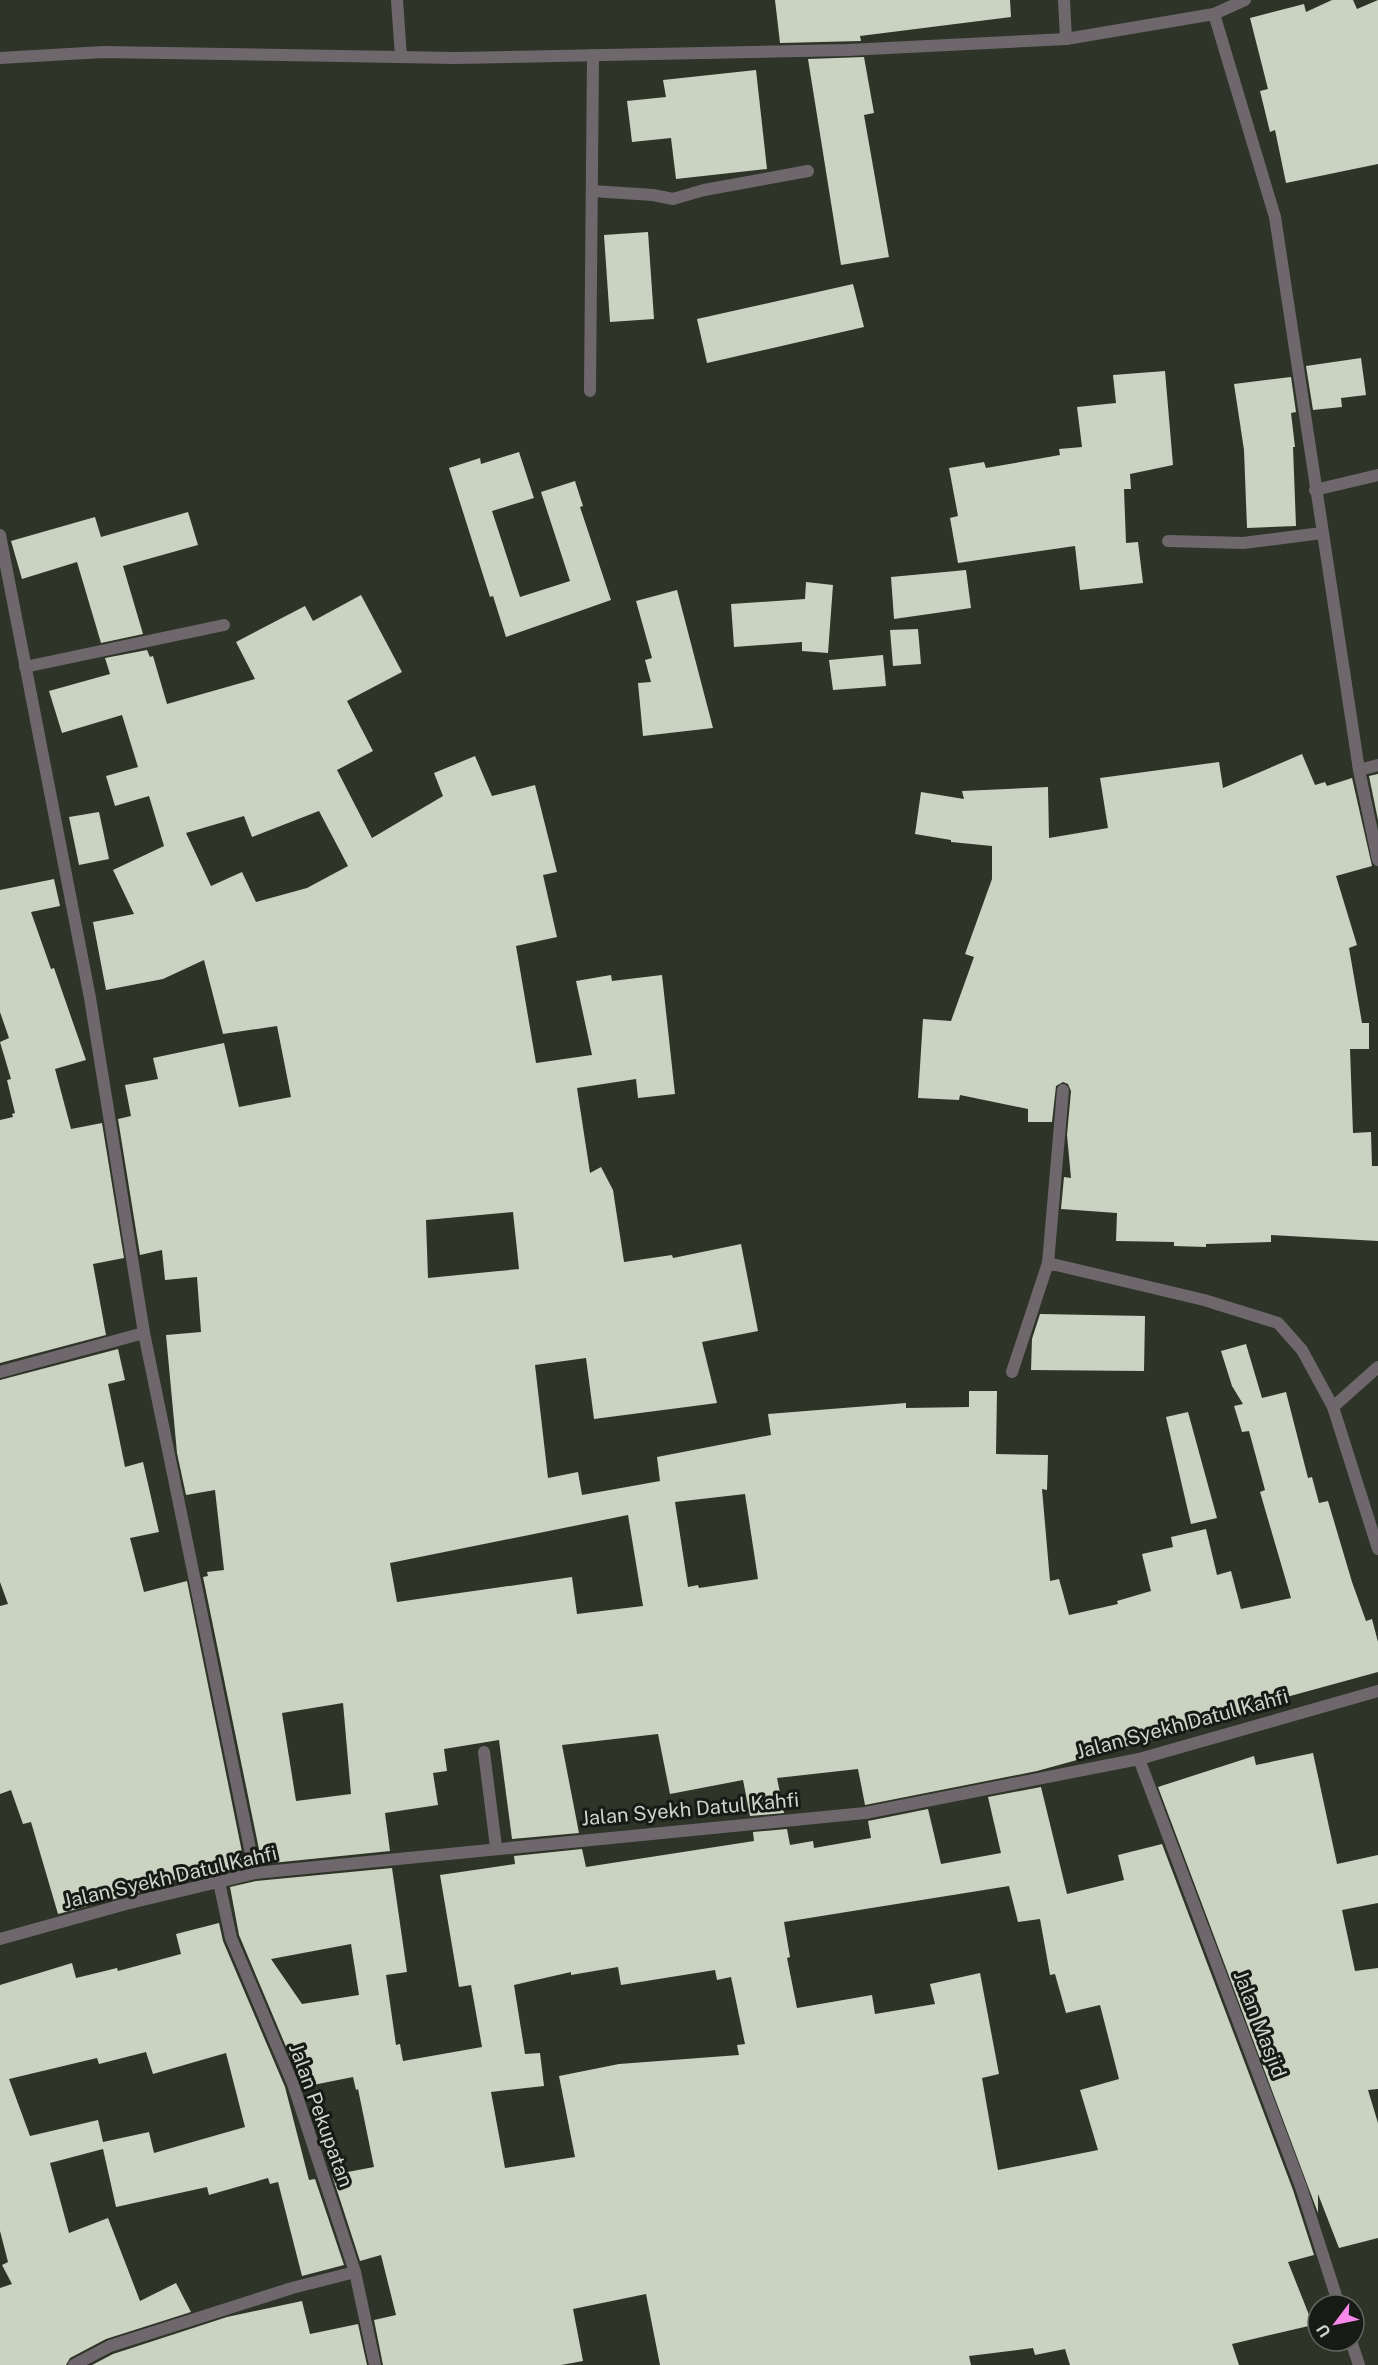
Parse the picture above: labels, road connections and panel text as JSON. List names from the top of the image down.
{
  "streets": {
    "street": ["Jalan Syekh Datul Kahfi", "Jalan Masjid", "Jalan Pekupatan"]
  },
  "crossings": [
    ["Jalan Syekh Datul Kahfi", "Jalan Masjid"],
    ["Jalan Syekh Datul Kahfi", "Jalan Pekupatan"]
  ],
  "north": "bottom left"
}
